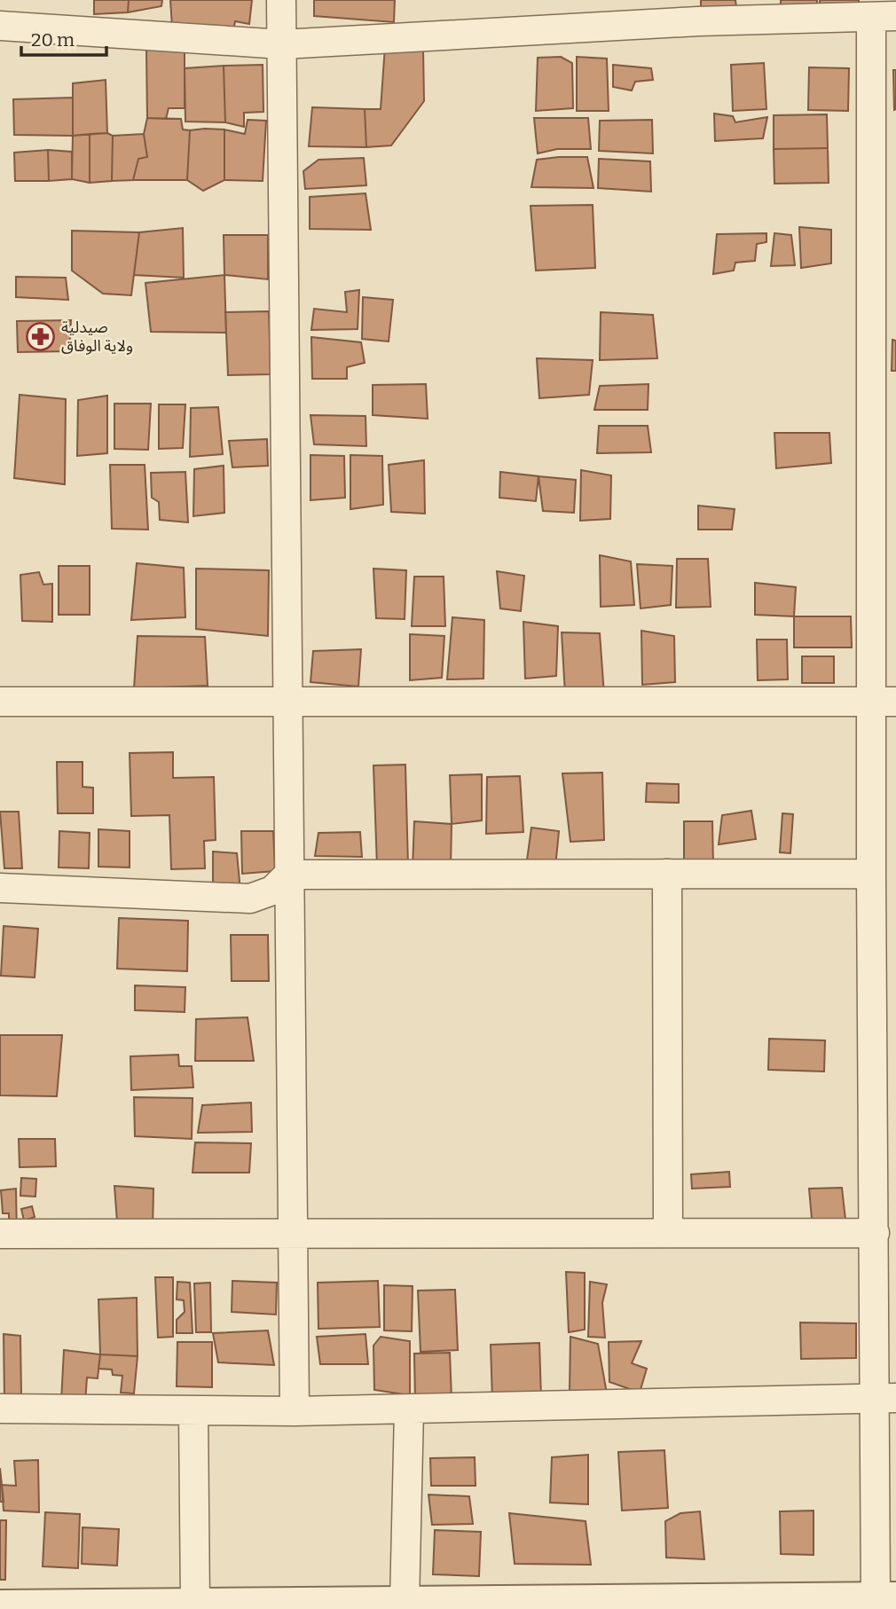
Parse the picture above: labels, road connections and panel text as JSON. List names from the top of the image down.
{
  "places": {
    "pharmacy": ["صيدلية ولاية الوفاق"]
  },
  "scale_bar": "20 m"
}
